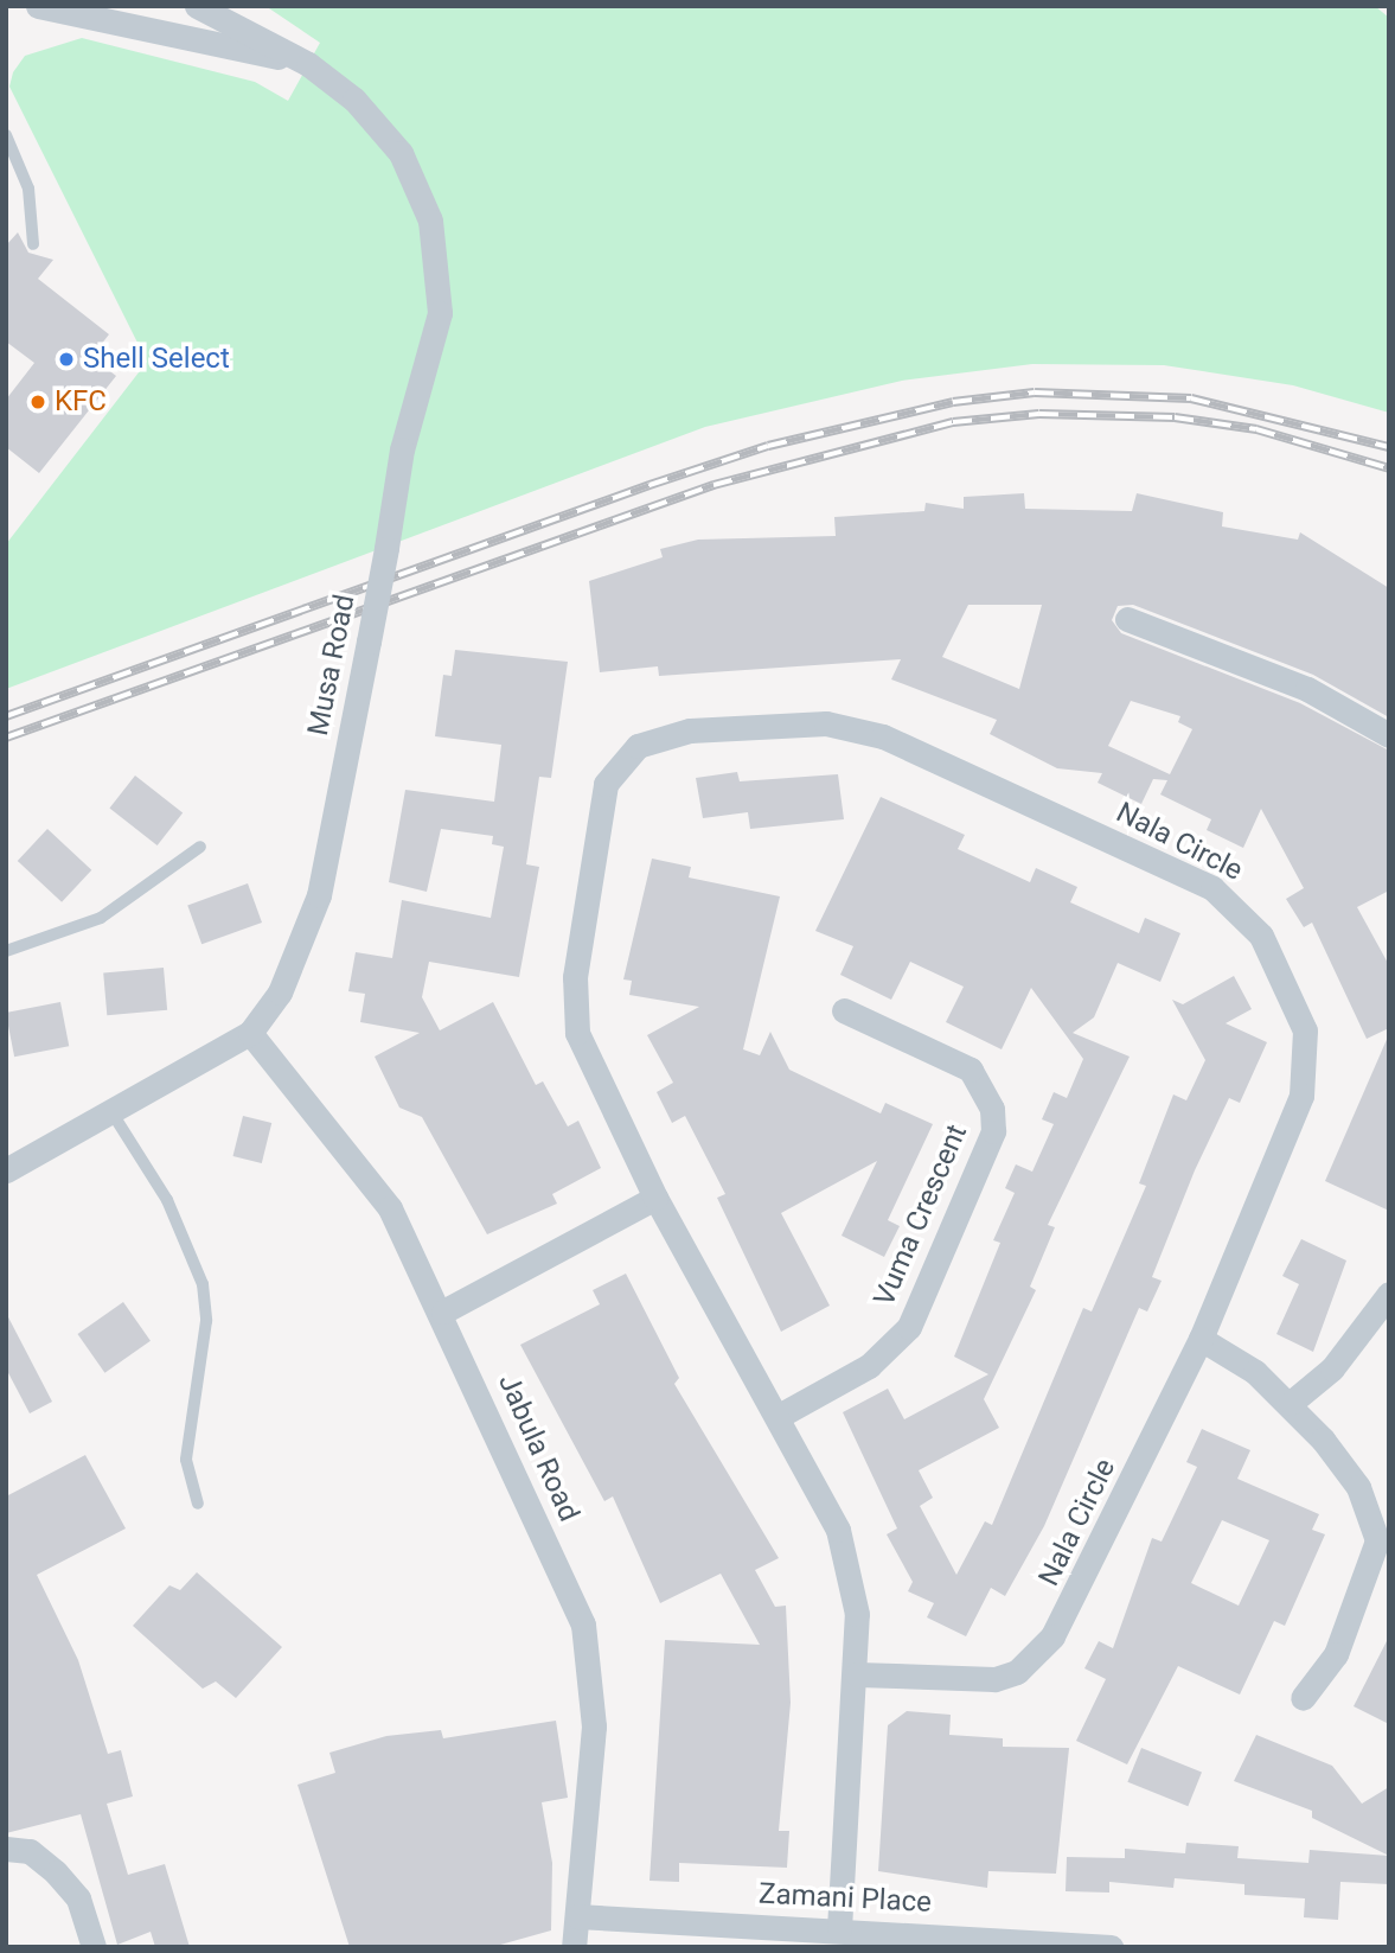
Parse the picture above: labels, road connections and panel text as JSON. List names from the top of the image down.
{
  "streets": {
    "street": [
      "Musa Road",
      "Nala Circle",
      "Vuma Crescent",
      "Jabula Road",
      "Zamani Place"
    ]
  },
  "crossings": [
    ["Musa Road", "Jabula Road"],
    ["Nala Circle", "Vuma Crescent"],
    ["Nala Circle", "Zamani Place"],
    ["Jabula Road", "Zamani Place"]
  ],
  "places": ["Shell Select", "KFC"]
}
